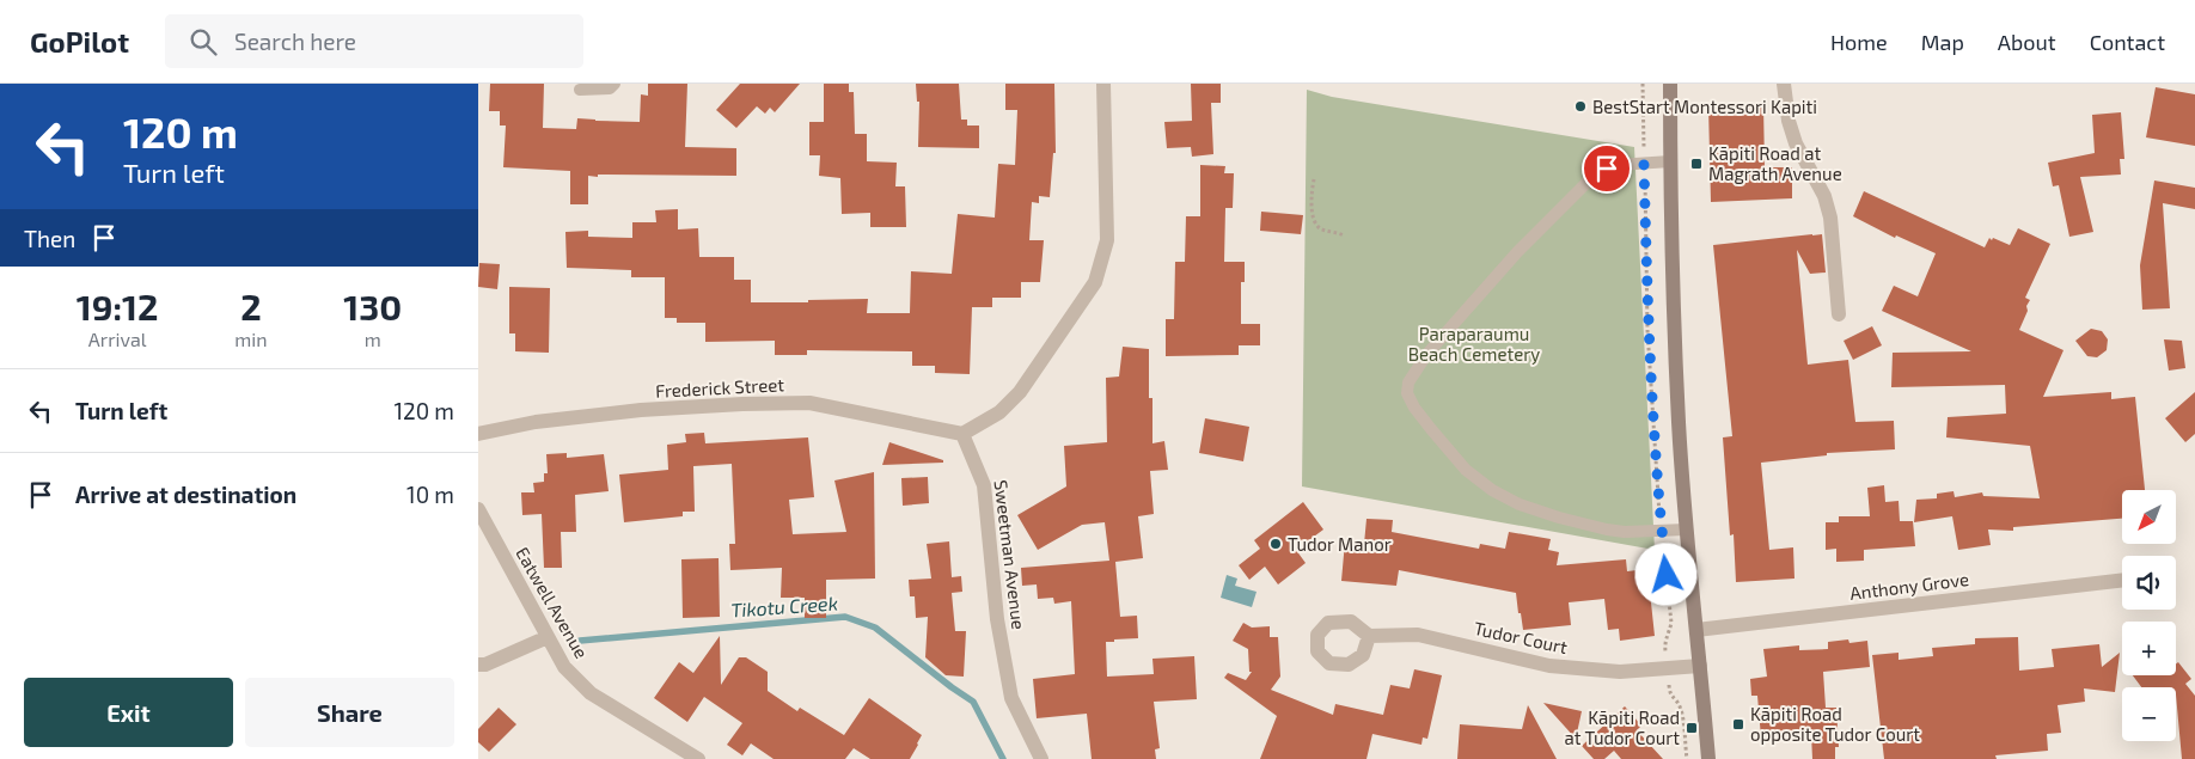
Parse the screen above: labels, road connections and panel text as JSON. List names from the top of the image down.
{
  "streets": {
    "street": [
      "Frederick Street",
      "Sweetman Avenue",
      "Anthony Grove",
      "Eatwell Avenue",
      "Tudor Court"
    ]
  },
  "crossings": [
    ["Frederick Street", "Sweetman Avenue"]
  ],
  "water": ["Tikotu Creek"],
  "parks": ["Paraparaumu Beach Cemetery"],
  "places": {
    "other": ["BestStart Montessori Kapiti", "Tudor Manor"],
    "transit": ["Kāpiti Road at Magrath Avenue", "Kāpiti Road opposite Tudor Court", "Kāpiti Road at Tudor Court"]
  },
  "north": "bottom left",
  "page": {
    "header": "GoPilot",
    "search": "Search here",
    "nav": [
      "Home",
      "Map",
      "About",
      "Contact"
    ],
    "turn": ["120 m", "Turn left"],
    "then": "Then",
    "eta": [
      "19:12",
      "Arrival",
      "2",
      "min",
      "130",
      "m"
    ],
    "list": [
      {
        "name": "Turn left",
        "value": "120 m"
      },
      {
        "name": "Arrive at destination",
        "value": "10 m"
      }
    ],
    "map_buttons": ["+", "−"],
    "buttons": ["Exit", "Share"]
  }
}
